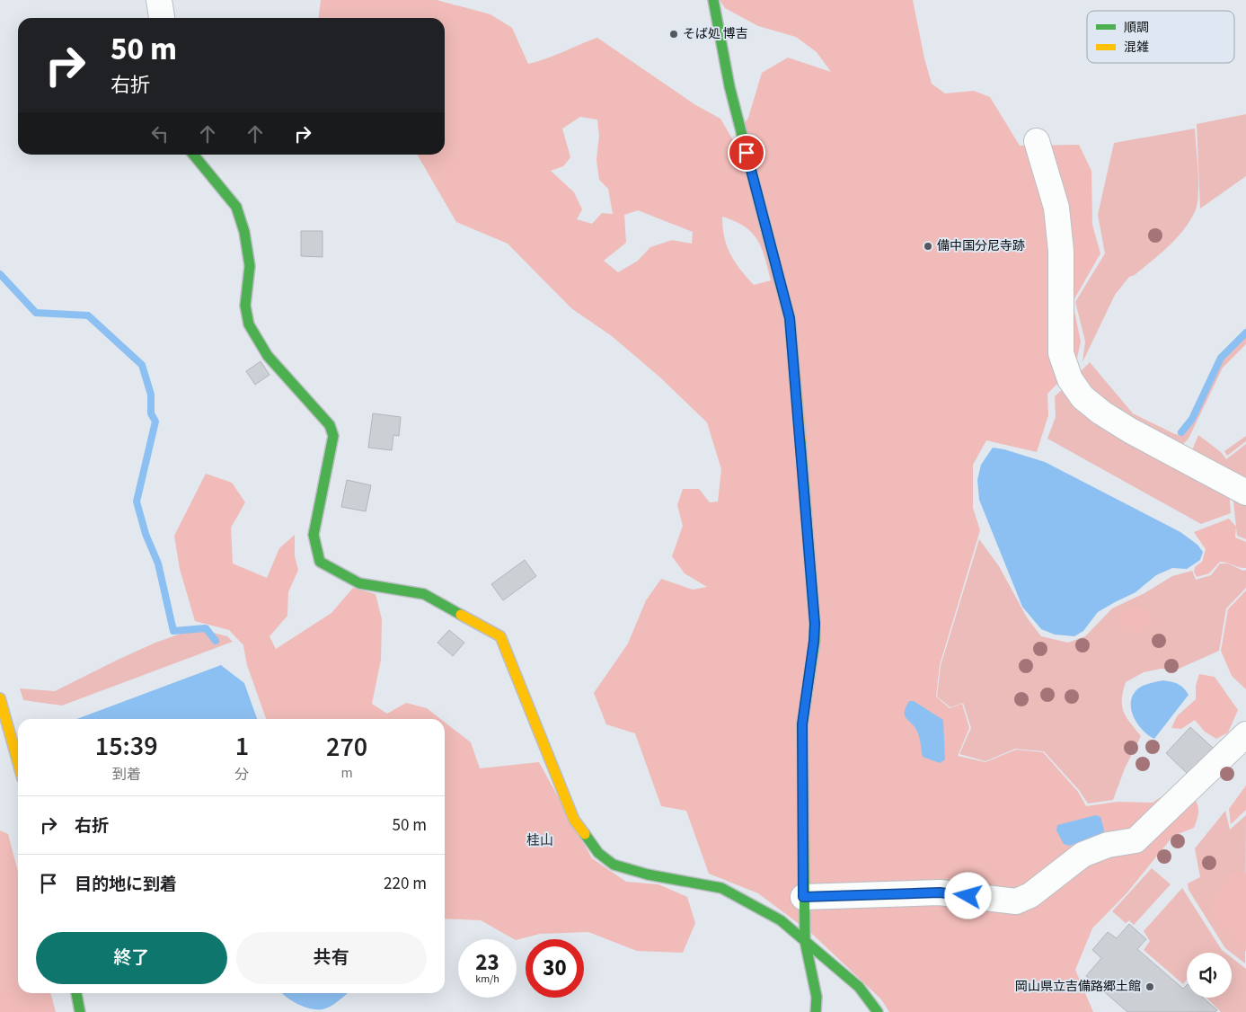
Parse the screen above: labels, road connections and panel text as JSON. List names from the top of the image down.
{
  "districts": ["桂山"],
  "places": ["そば処 博吉", "備中国分尼寺跡", "岡山県立吉備路郷土館"],
  "legend": ["順調", "混雑"],
  "page": {
    "turn": ["50 m", "右折"],
    "eta": [
      "15:39",
      "到着",
      "1",
      "分",
      "270",
      "m"
    ],
    "list": [
      {
        "name": "右折",
        "value": "50 m"
      },
      {
        "name": "目的地に到着",
        "value": "220 m"
      }
    ],
    "buttons": ["終了", "共有"],
    "speed": "23 km/h",
    "limit": "30"
  }
}
